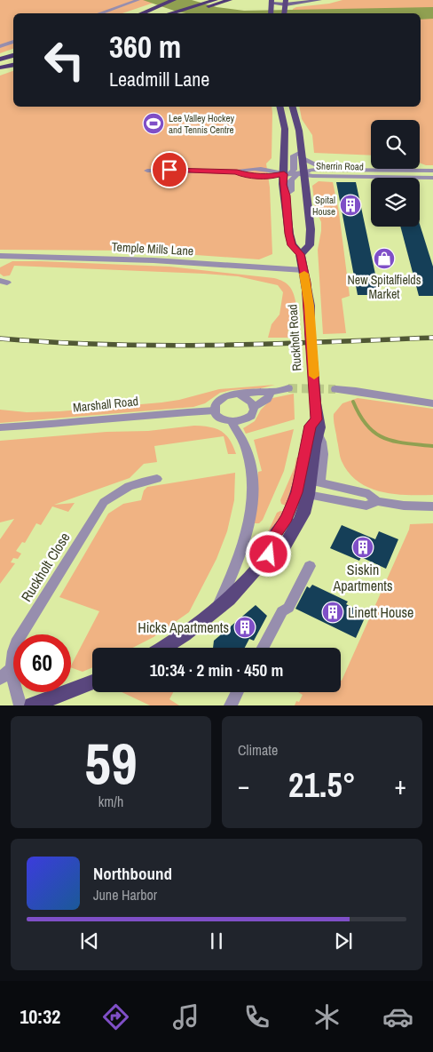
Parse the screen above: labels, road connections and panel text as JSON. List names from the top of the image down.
{
  "streets": {
    "main road": ["Ruckholt Road"],
    "street": [
      "Sherrin Road",
      "Temple Mills Lane",
      "Marshall Road",
      "Ruckholt Close"
    ]
  },
  "crossings": [
    ["Temple Mills Lane", "Ruckholt Road"]
  ],
  "places": {
    "sports": ["Lee Valley Hockey and Tennis Centre"],
    "building": [
      "Spital House",
      "Siskin Apartments",
      "Linett House",
      "Hicks Apartments"
    ],
    "shop": ["New Spitalfields Market"]
  },
  "page": {
    "turn": ["360 m", "Leadmill Lane"],
    "limit": "60",
    "trip": "10:34 · 2 min · 450 m",
    "tile": [
      ["59", "km/h"],
      "Climate"
    ],
    "heat": ["−", "21.5°", "+"],
    "song": ["Northbound", "June Harbor"],
    "tabs": "10:32"
  }
}
